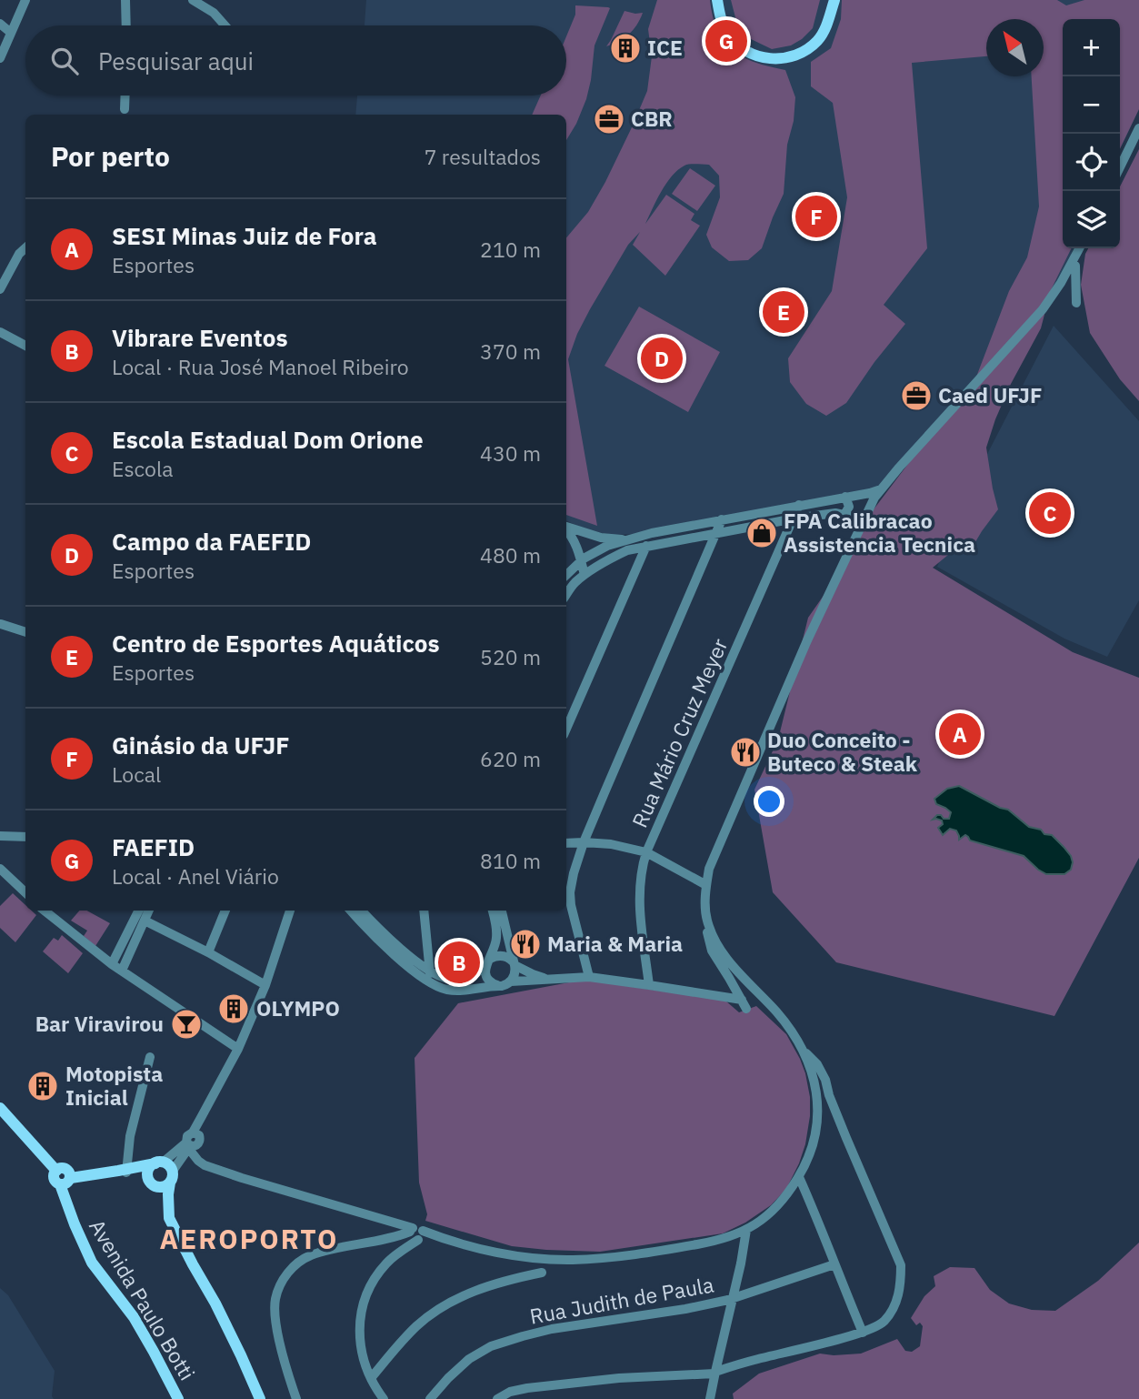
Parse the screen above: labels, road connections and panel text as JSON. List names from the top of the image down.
{
  "streets": {
    "main road": ["Avenida Paulo Botti"],
    "street": ["Rua Mário Cruz Meyer", "Rua Judith de Paula"]
  },
  "districts": ["AEROPORTO"],
  "places": {
    "building": ["ICE", "OLYMPO", "Motopista Inicial"],
    "office": ["CBR", "Caed UFJF"],
    "shop": ["FPA Calibracao Assistencia Tecnica"],
    "restaurant": ["Duo Conceito - Buteco & Steak", "Maria & Maria"],
    "bar": ["Bar Viravirou"]
  },
  "north": "top left",
  "page": {
    "pins": [
      "G",
      "F",
      "E",
      "D",
      "C",
      "A",
      "B"
    ],
    "map_buttons": ["+", "−"],
    "search": "Pesquisar aqui",
    "heading": ["Por perto", "7 resultados"],
    "list": [
      {
        "mark": "A",
        "name": "SESI Minas Juiz de Fora",
        "note": "Esportes",
        "value": "210 m"
      },
      {
        "mark": "B",
        "name": "Vibrare Eventos",
        "note": "Local · Rua José Manoel Ribeiro",
        "value": "370 m"
      },
      {
        "mark": "C",
        "name": "Escola Estadual Dom Orione",
        "note": "Escola",
        "value": "430 m"
      },
      {
        "mark": "D",
        "name": "Campo da FAEFID",
        "note": "Esportes",
        "value": "480 m"
      },
      {
        "mark": "E",
        "name": "Centro de Esportes Aquáticos",
        "note": "Esportes",
        "value": "520 m"
      },
      {
        "mark": "F",
        "name": "Ginásio da UFJF",
        "note": "Local",
        "value": "620 m"
      },
      {
        "mark": "G",
        "name": "FAEFID",
        "note": "Local · Anel Viário",
        "value": "810 m"
      }
    ]
  }
}
